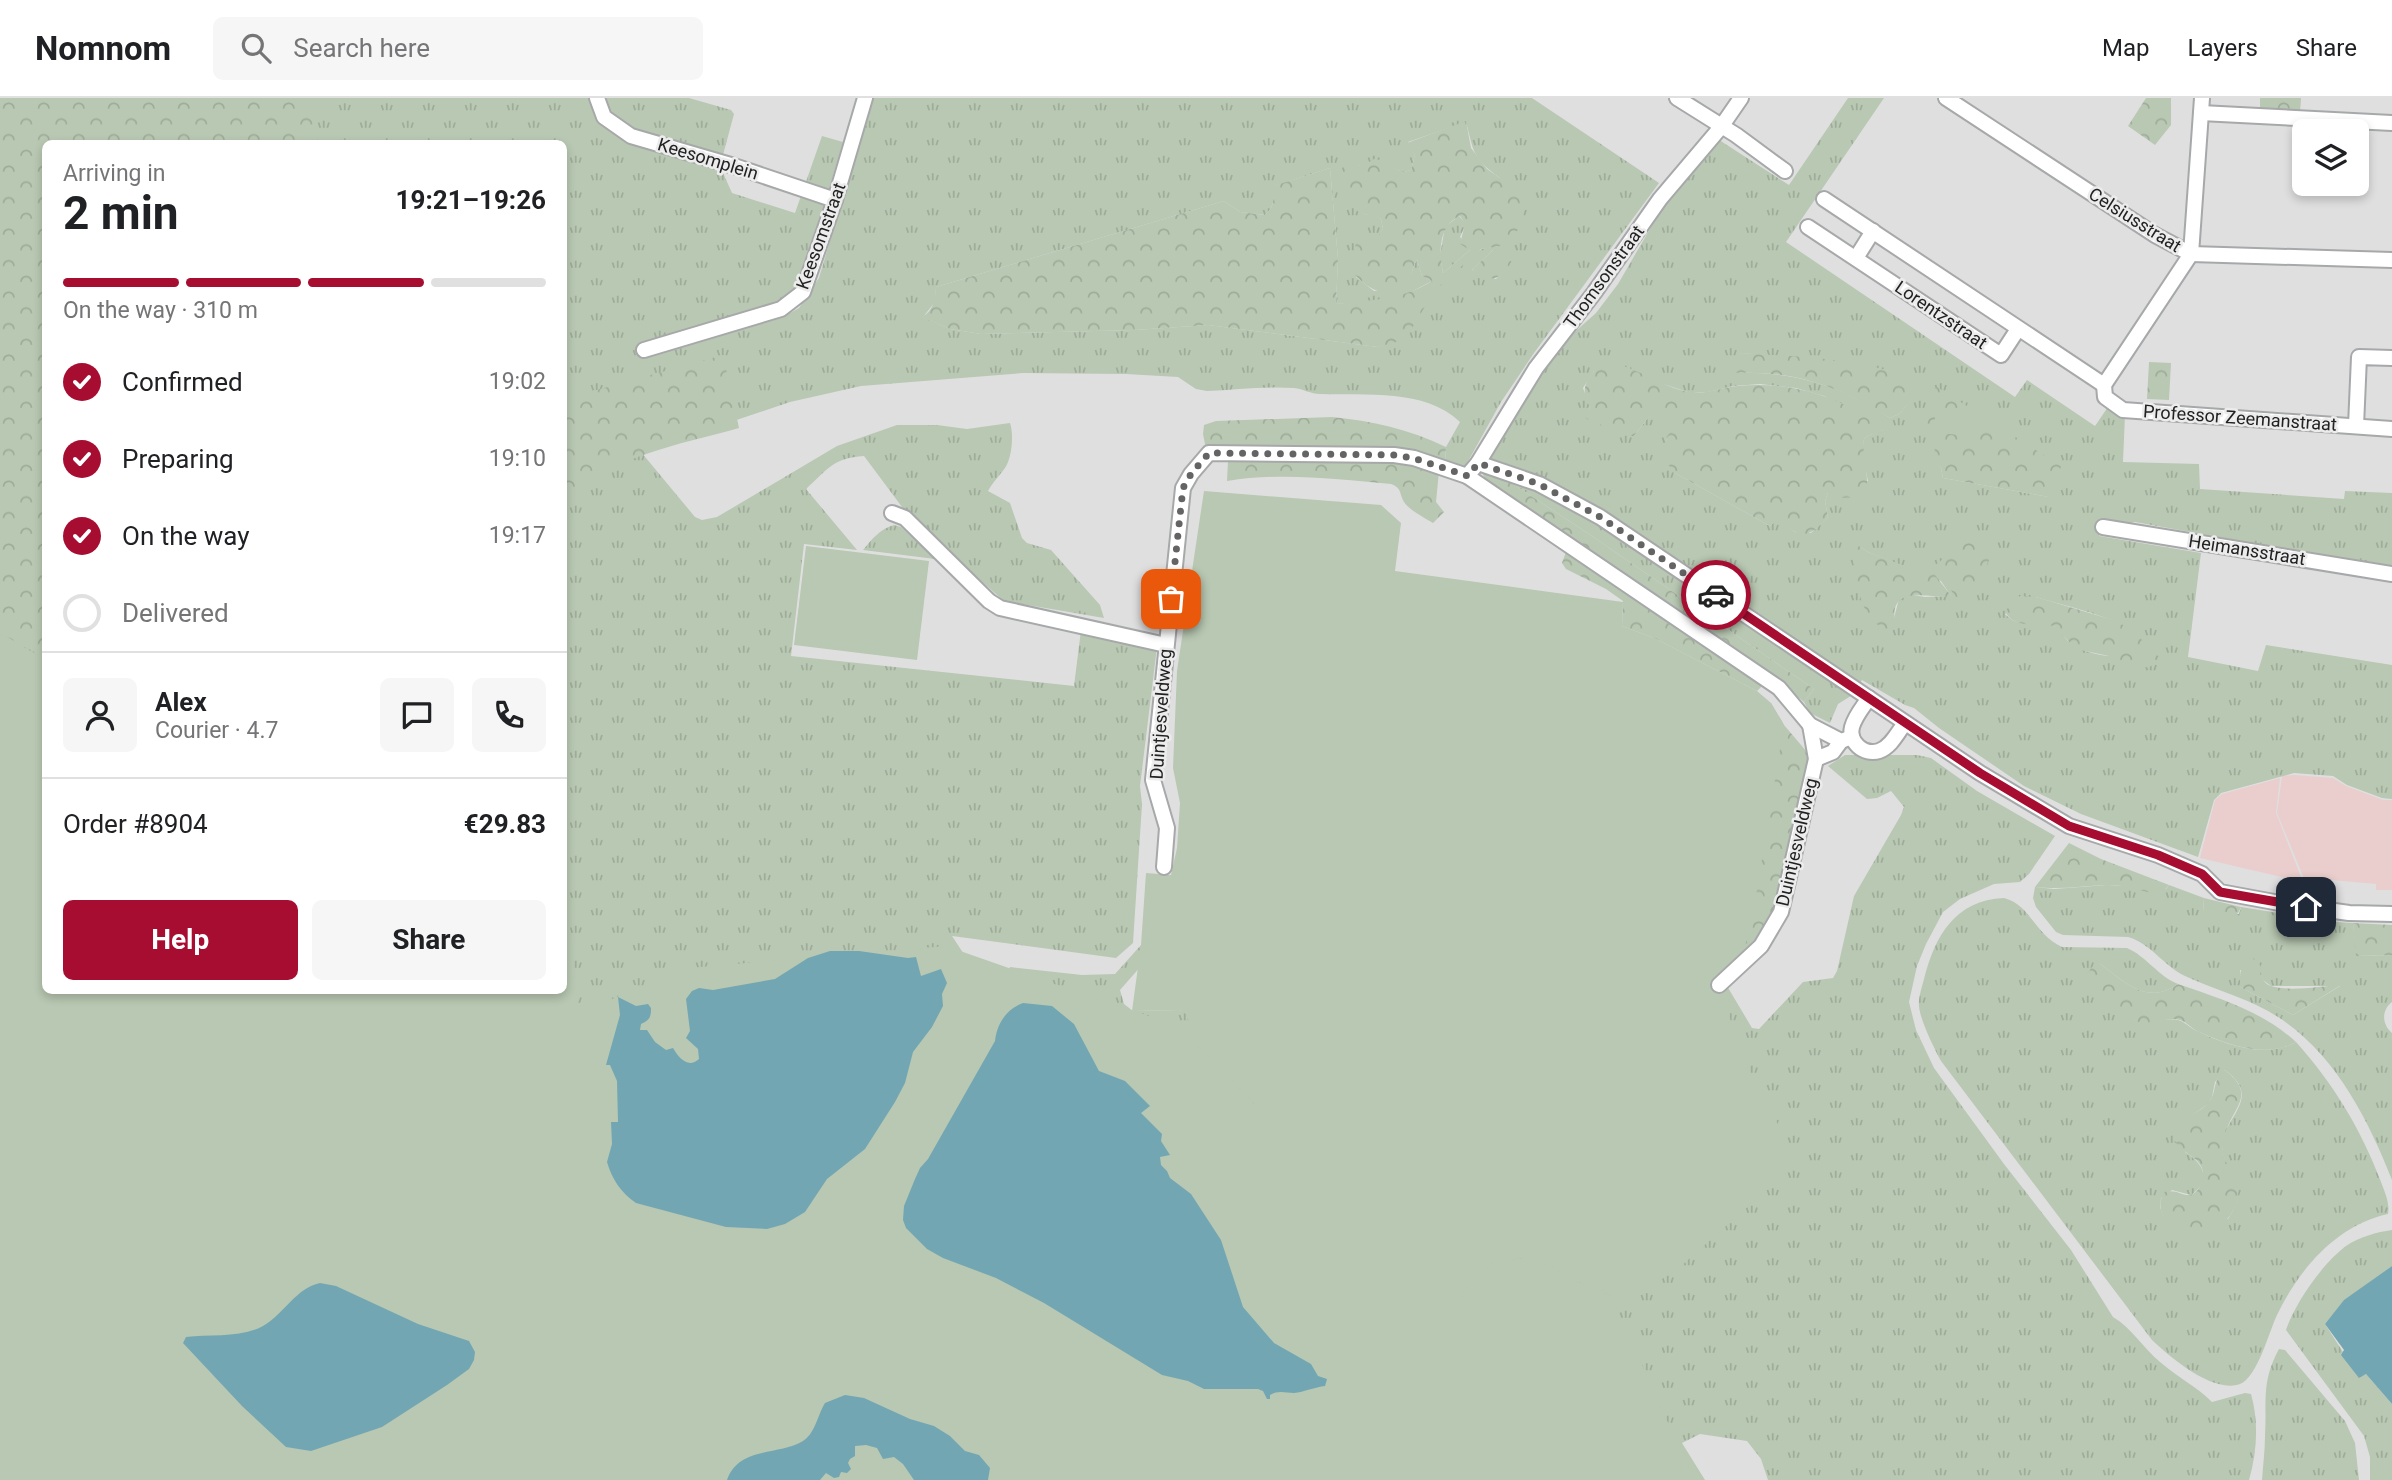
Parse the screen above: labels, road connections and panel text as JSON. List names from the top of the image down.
{
  "streets": {
    "street": [
      "Keesomplein",
      "Celsiusstraat",
      "Keesomstraat",
      "Thomsonstraat",
      "Lorentzstraat",
      "Professor Zeemanstraat",
      "Heimansstraat",
      "Duintjesveldweg"
    ]
  },
  "crossings": [
    ["Keesomplein", "Keesomstraat"],
    ["Lorentzstraat", "Professor Zeemanstraat"]
  ],
  "page": {
    "header": "Nomnom",
    "search": "Search here",
    "nav": ["Map", "Layers", "Share"],
    "heading": ["2 min", "Arriving in", "19:21–19:26"],
    "panel": [
      "Alex",
      "Courier · 4.7",
      "Order #8904",
      "€29.83"
    ],
    "bar": "On the way · 310 m",
    "list": [
      ["Confirmed", "19:02"],
      ["Preparing", "19:10"],
      ["On the way", "19:17"],
      "Delivered"
    ],
    "buttons": ["Help", "Share"]
  }
}
